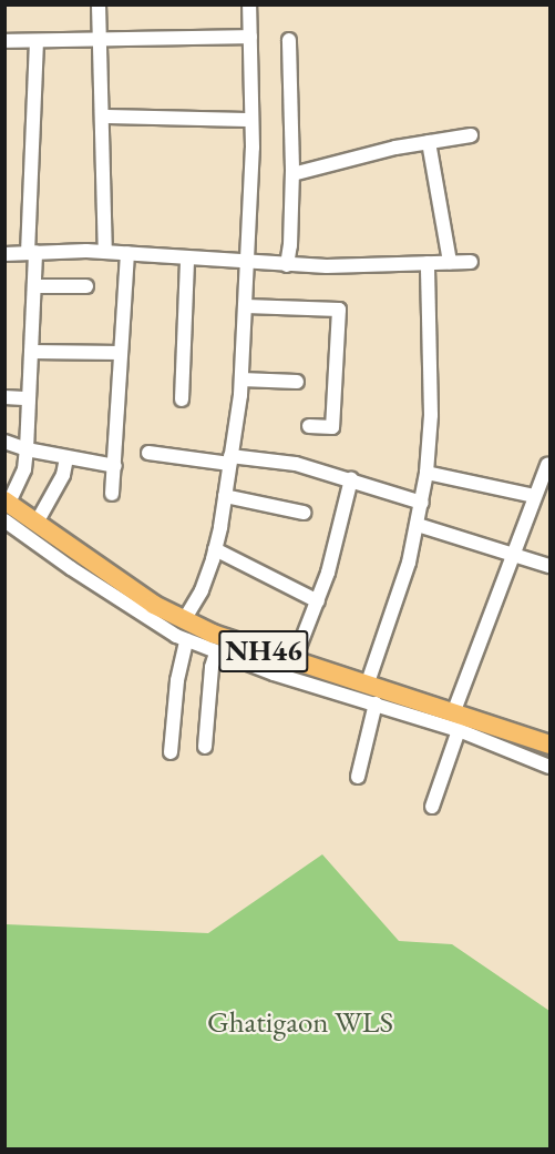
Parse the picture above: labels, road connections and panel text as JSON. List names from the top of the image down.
{
  "streets": {
    "highway": ["NH46"]
  },
  "parks": ["Ghatigaon WLS"]
}
